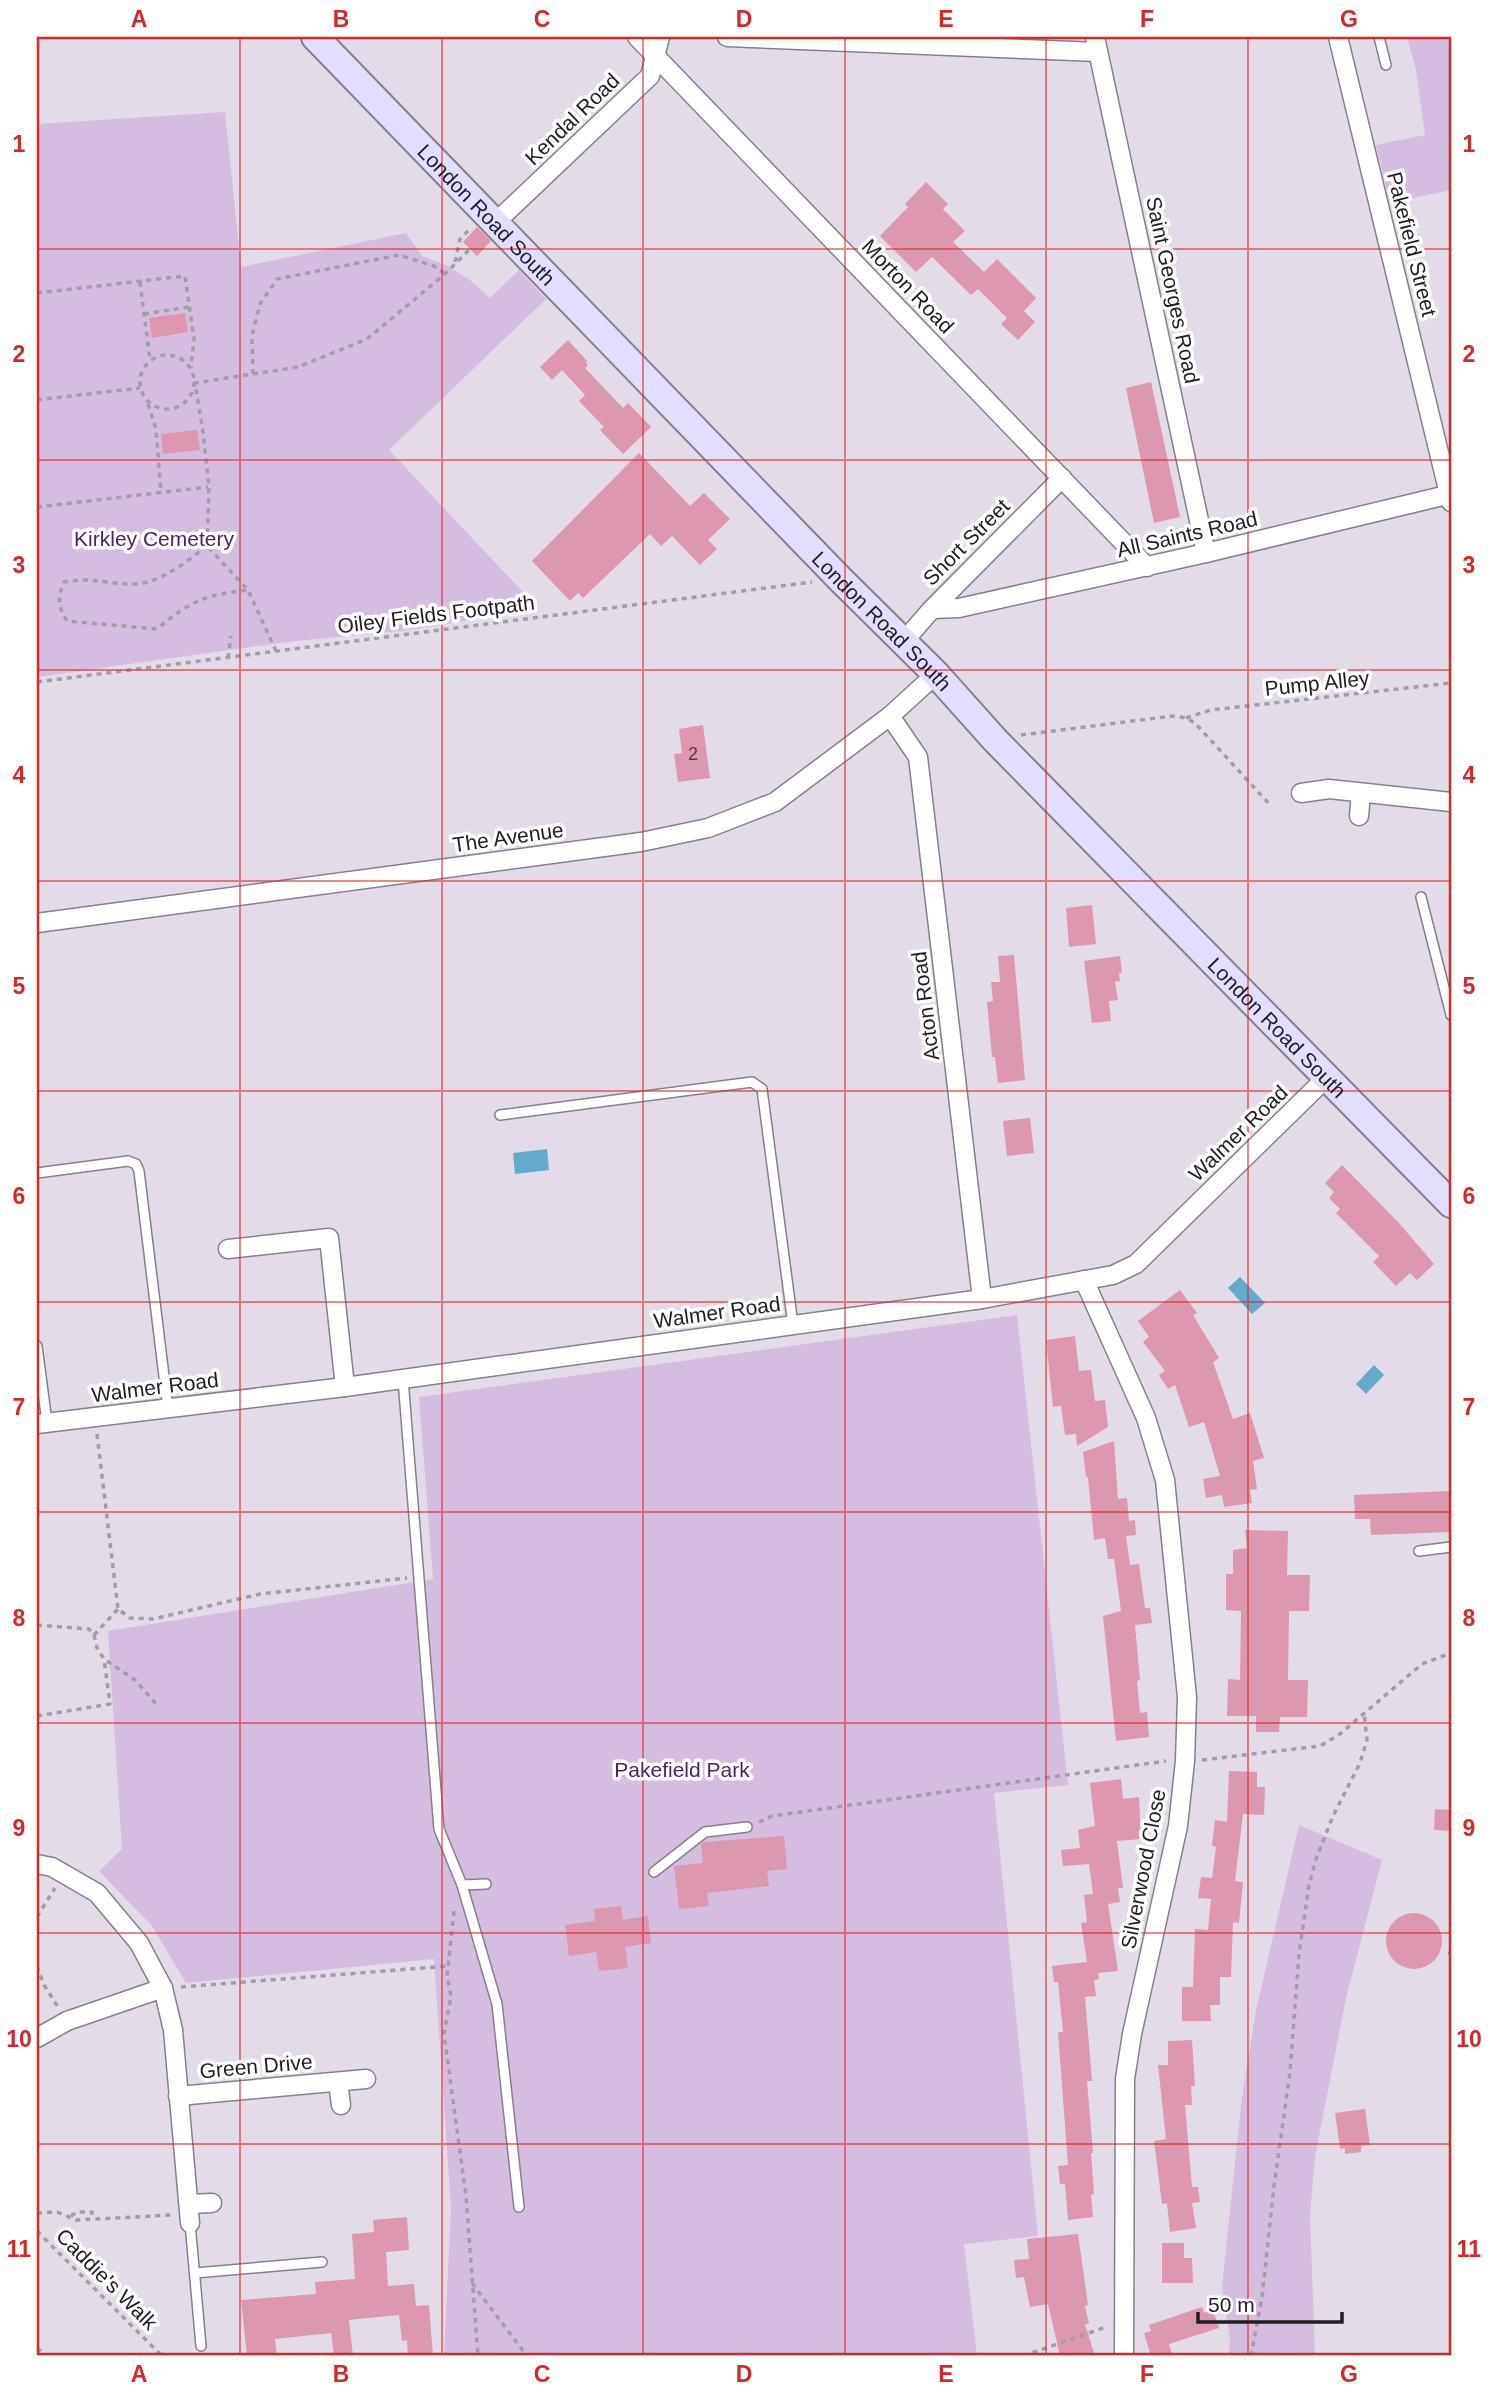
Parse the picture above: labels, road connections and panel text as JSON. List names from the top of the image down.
{
  "streets": {
    "main road": ["London Road South"],
    "street": [
      "Kendal Road",
      "Pakefield Street",
      "Morton Road",
      "Saint Georges Road",
      "All Saints Road",
      "Short Street",
      "The Avenue",
      "Acton Road",
      "Walmer Road",
      "Silverwood Close",
      "Green Drive"
    ],
    "path": ["Oiley Fields Footpath", "Pump Alley", "Caddie's Walk"]
  },
  "crossings": [
    ["Kendal Road", "London Road South"],
    ["Kendal Road", "Morton Road"],
    ["London Road South", "Short Street"],
    ["London Road South", "Oiley Fields Footpath"],
    ["London Road South", "Pump Alley"],
    ["London Road South", "The Avenue"],
    ["London Road South", "Walmer Road"],
    ["Pakefield Street", "All Saints Road"],
    ["Morton Road", "All Saints Road"],
    ["Morton Road", "Short Street"],
    ["Saint Georges Road", "All Saints Road"],
    ["All Saints Road", "Short Street"],
    ["The Avenue", "Acton Road"],
    ["Acton Road", "Walmer Road"],
    ["Walmer Road", "Silverwood Close"]
  ],
  "parks": ["Kirkley Cemetery", "Pakefield Park"],
  "house_numbers": ["2"],
  "scale_bar": "50 m",
  "grid": {
    "columns": [
      "A",
      "B",
      "C",
      "D",
      "E",
      "F",
      "G"
    ],
    "rows": [
      "1",
      "2",
      "3",
      "4",
      "5",
      "6",
      "7",
      "8",
      "9",
      "10",
      "11"
    ]
  }
}
